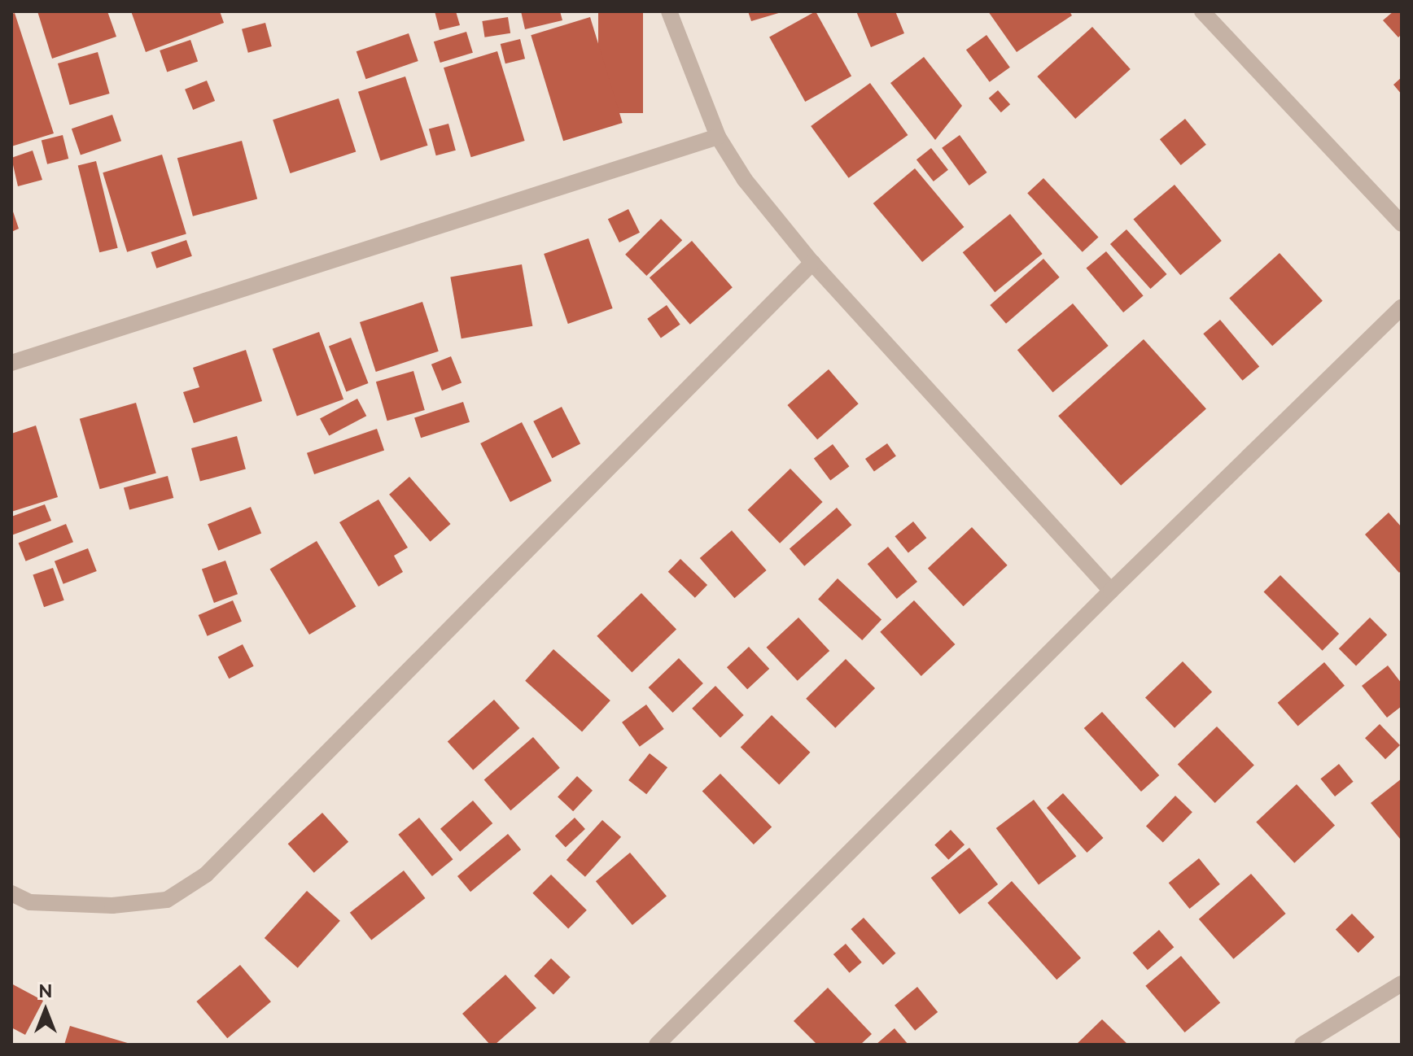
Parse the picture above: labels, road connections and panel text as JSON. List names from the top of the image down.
{
  "north": "top"
}
